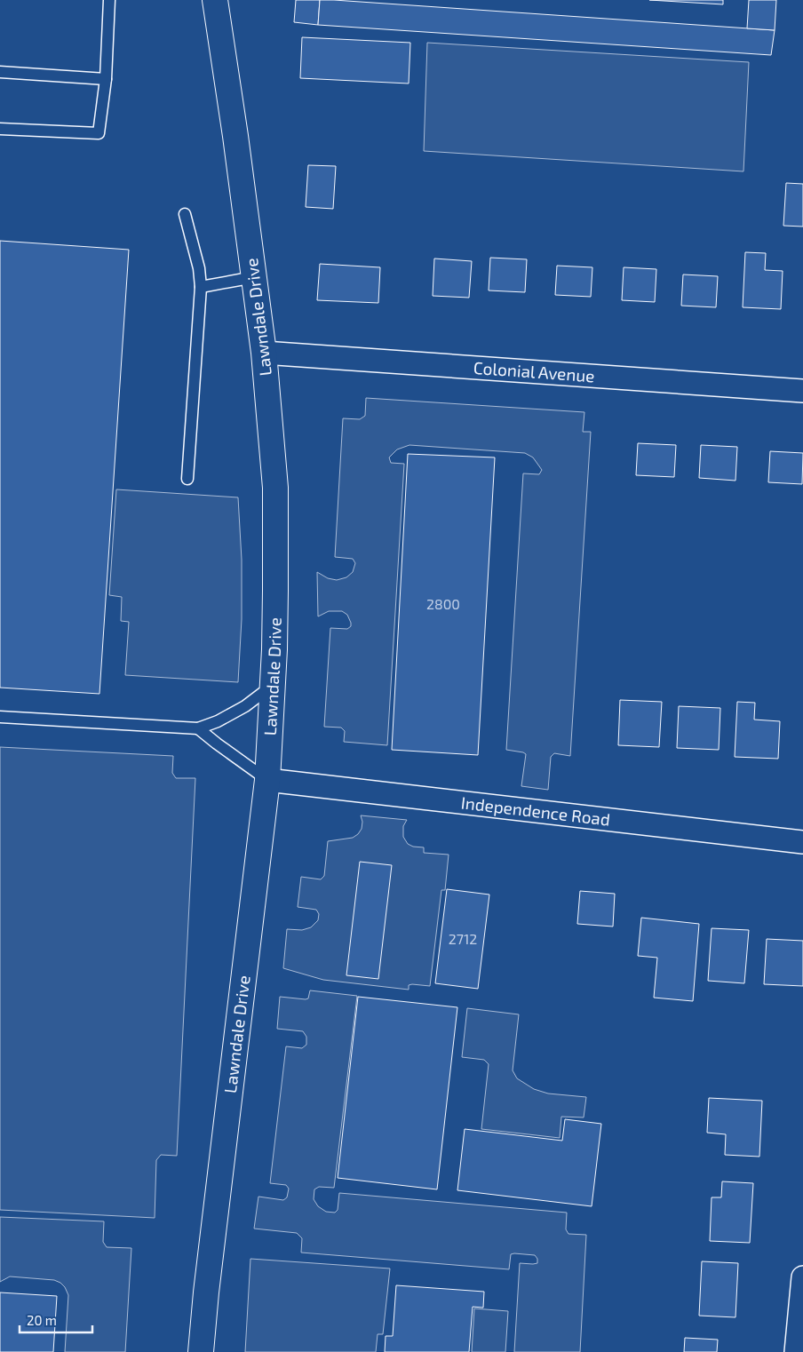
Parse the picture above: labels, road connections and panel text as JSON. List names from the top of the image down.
{
  "streets": {
    "main road": ["Lawndale Drive"],
    "street": ["Colonial Avenue", "Independence Road"]
  },
  "crossings": [
    ["Lawndale Drive", "Colonial Avenue"],
    ["Lawndale Drive", "Independence Road"]
  ],
  "house_numbers": ["2800", "2712"],
  "scale_bar": "20 m"
}
